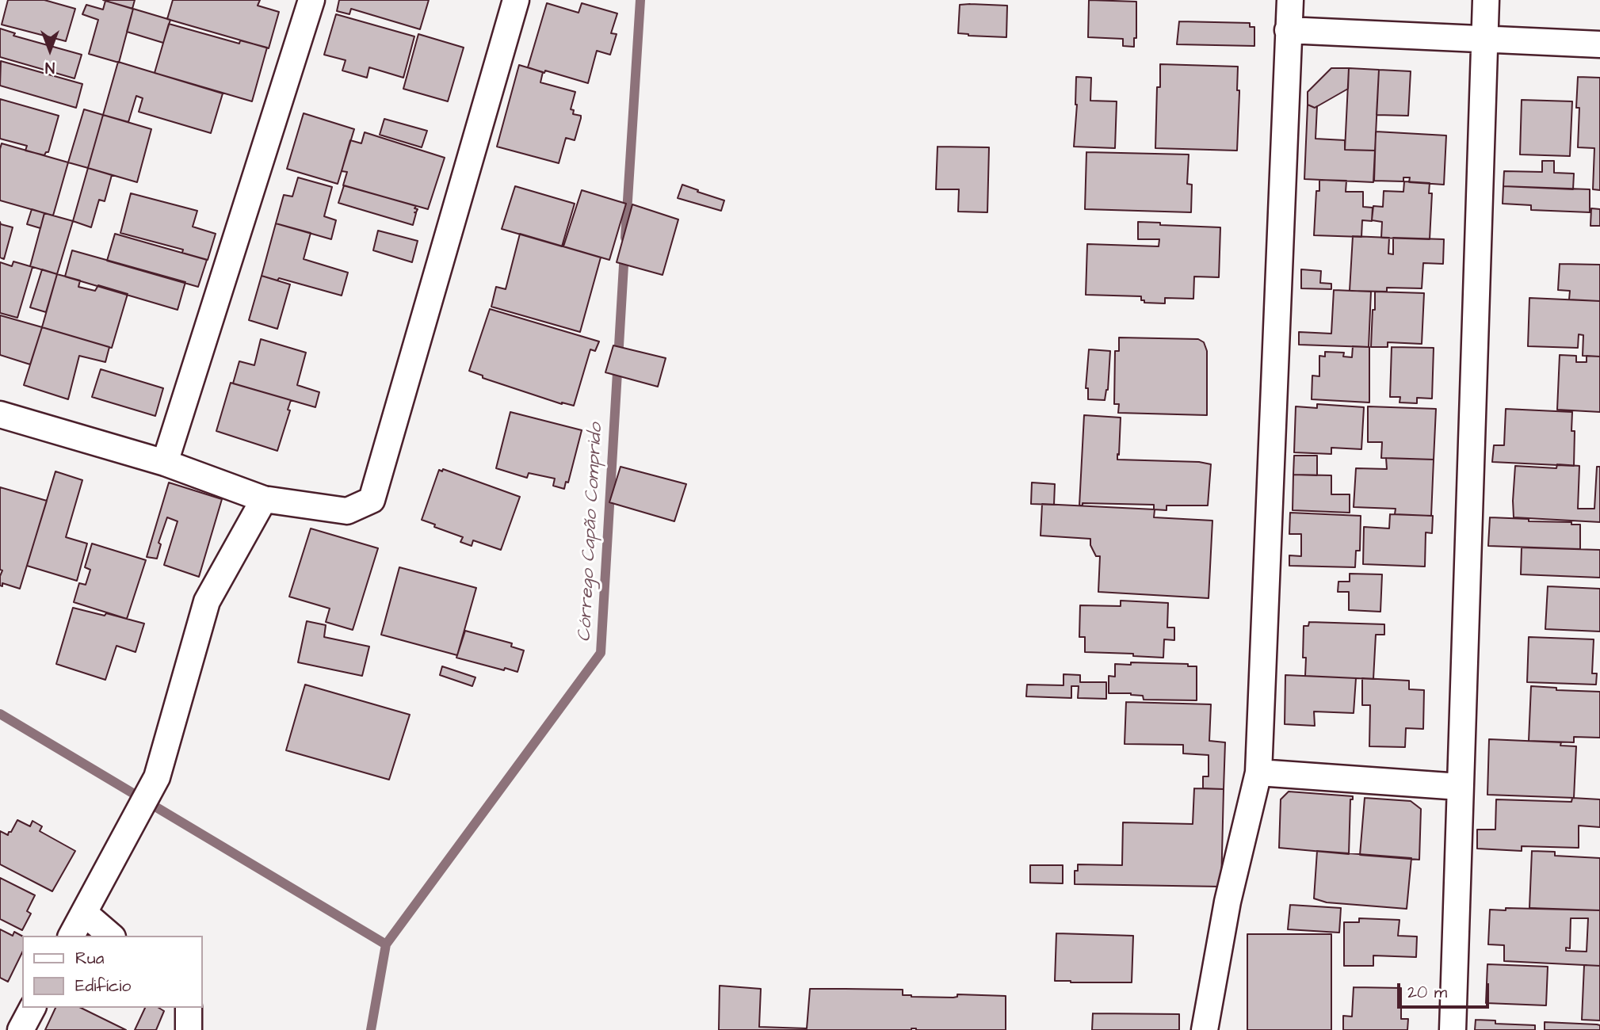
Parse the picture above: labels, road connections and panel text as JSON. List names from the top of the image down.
{
  "water": ["Córrego Capão Comprido"],
  "legend": ["Rua", "Edifício"],
  "scale_bar": "20 m",
  "north": "bottom"
}
